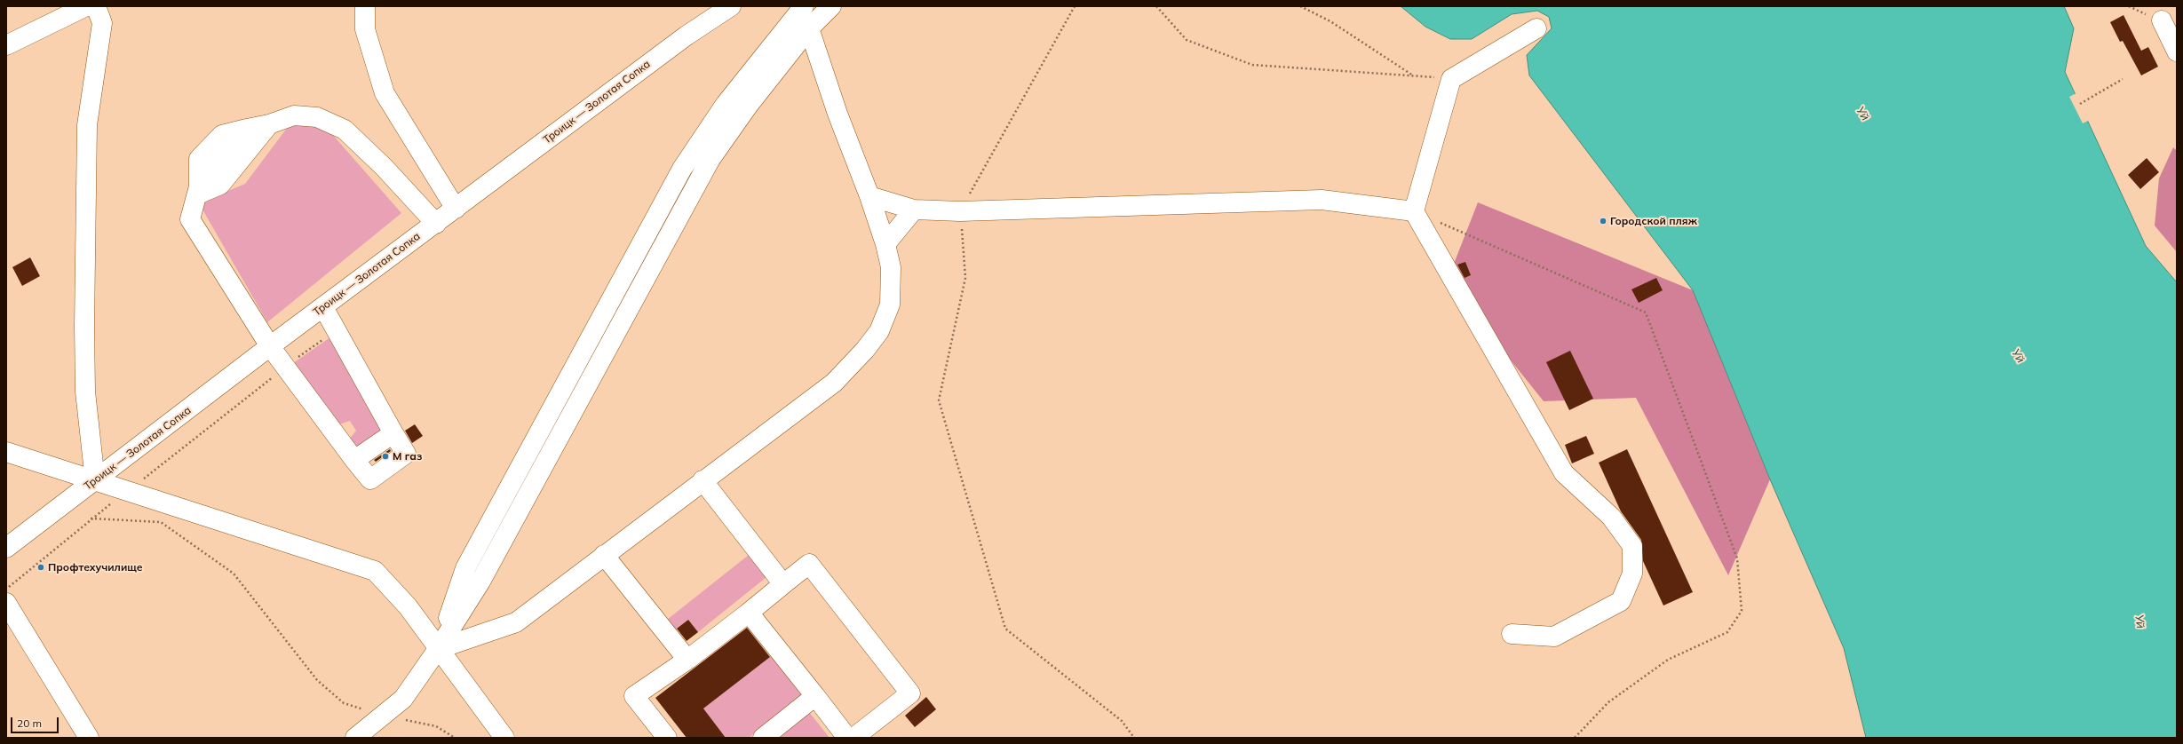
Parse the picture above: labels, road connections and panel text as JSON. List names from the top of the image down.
{
  "streets": {
    "street": ["Троицк — Золотая Сопка"]
  },
  "water": ["Уй"],
  "places": ["Городской пляж", "М газ", "Профтехучилище"],
  "scale_bar": "20 m"
}
